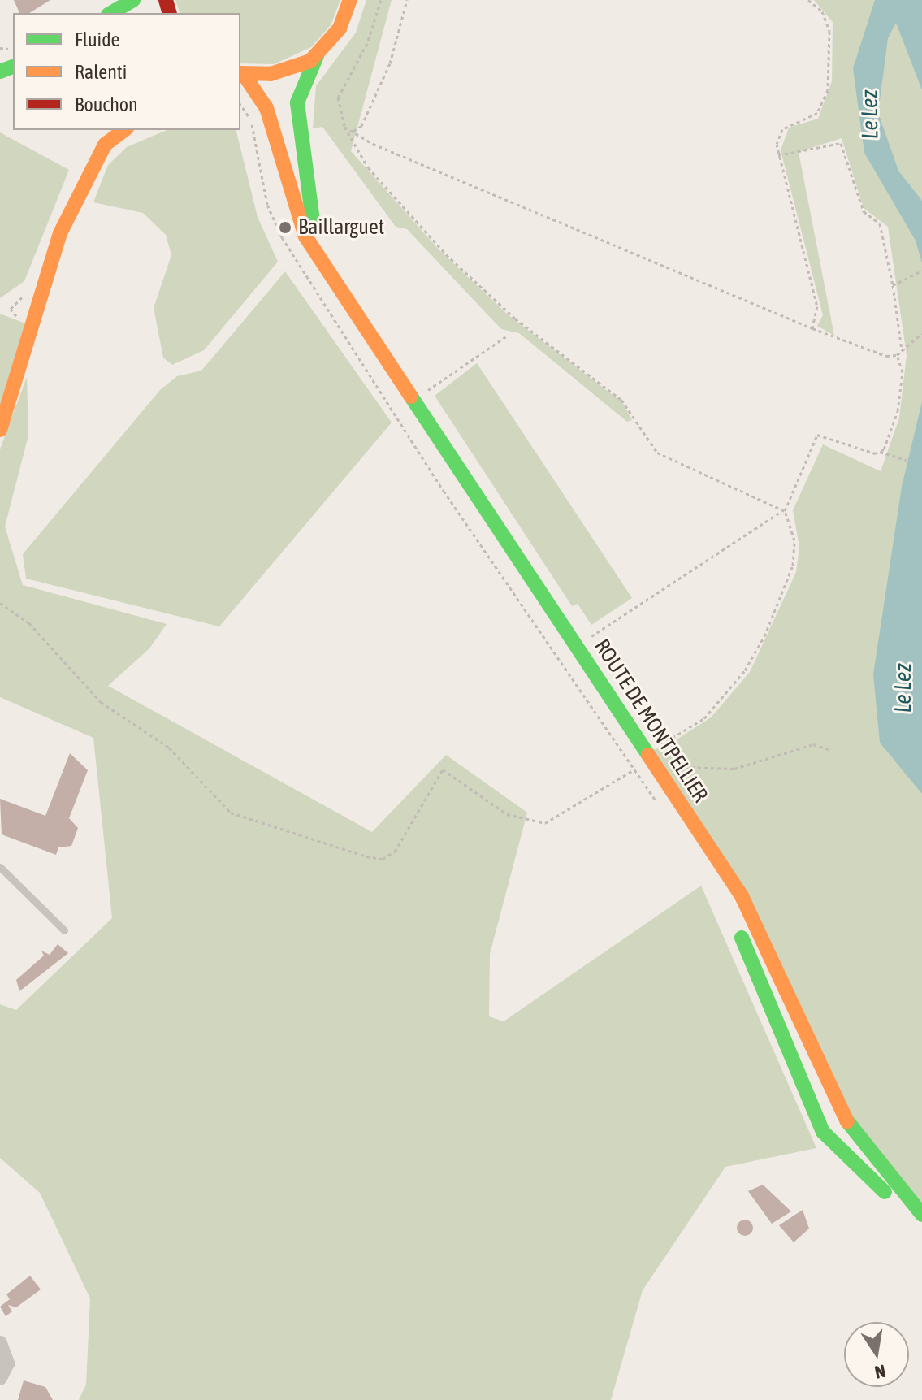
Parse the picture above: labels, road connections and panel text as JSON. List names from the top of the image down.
{
  "streets": {
    "main road": ["ROUTE DE MONTPELLIER"]
  },
  "water": ["Le Lez"],
  "places": ["Baillarguet"],
  "legend": ["Fluide", "Ralenti", "Bouchon"],
  "north": "bottom"
}
